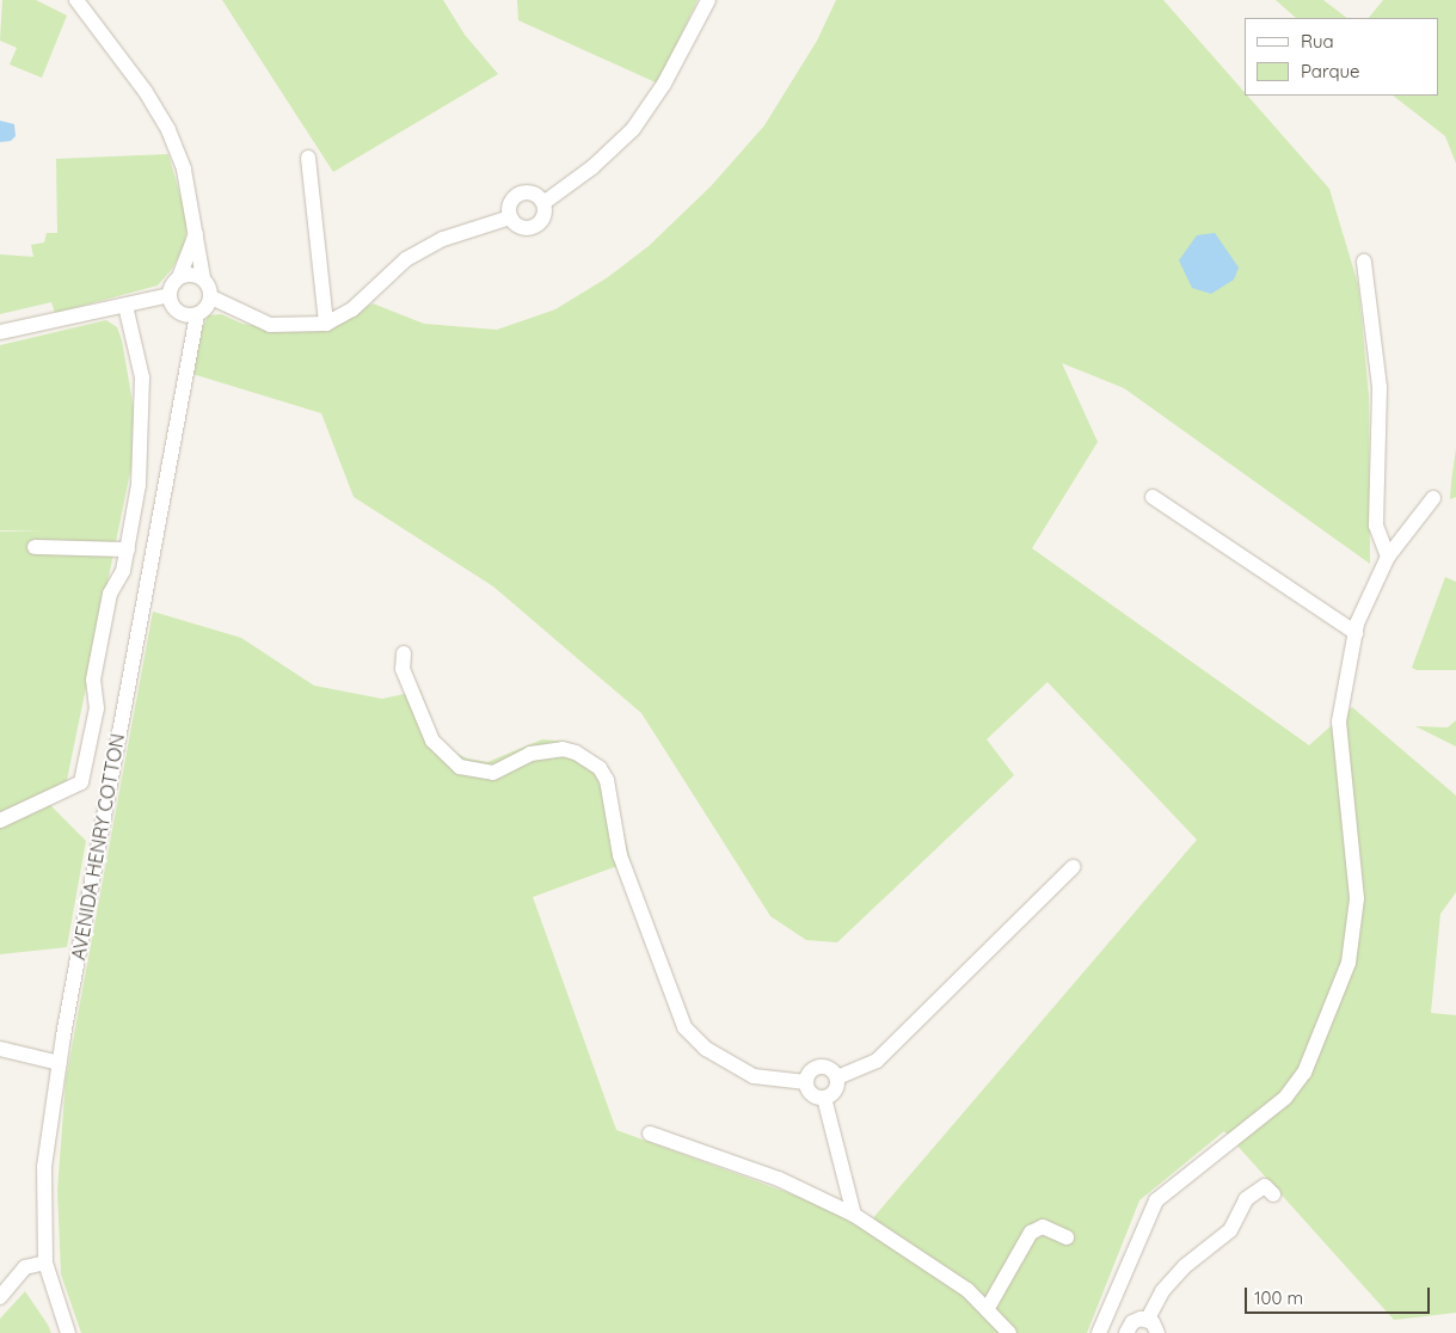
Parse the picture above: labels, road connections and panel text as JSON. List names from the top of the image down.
{
  "streets": {
    "street": ["AVENIDA HENRY COTTON"]
  },
  "legend": ["Rua", "Parque"],
  "scale_bar": "100 m"
}
